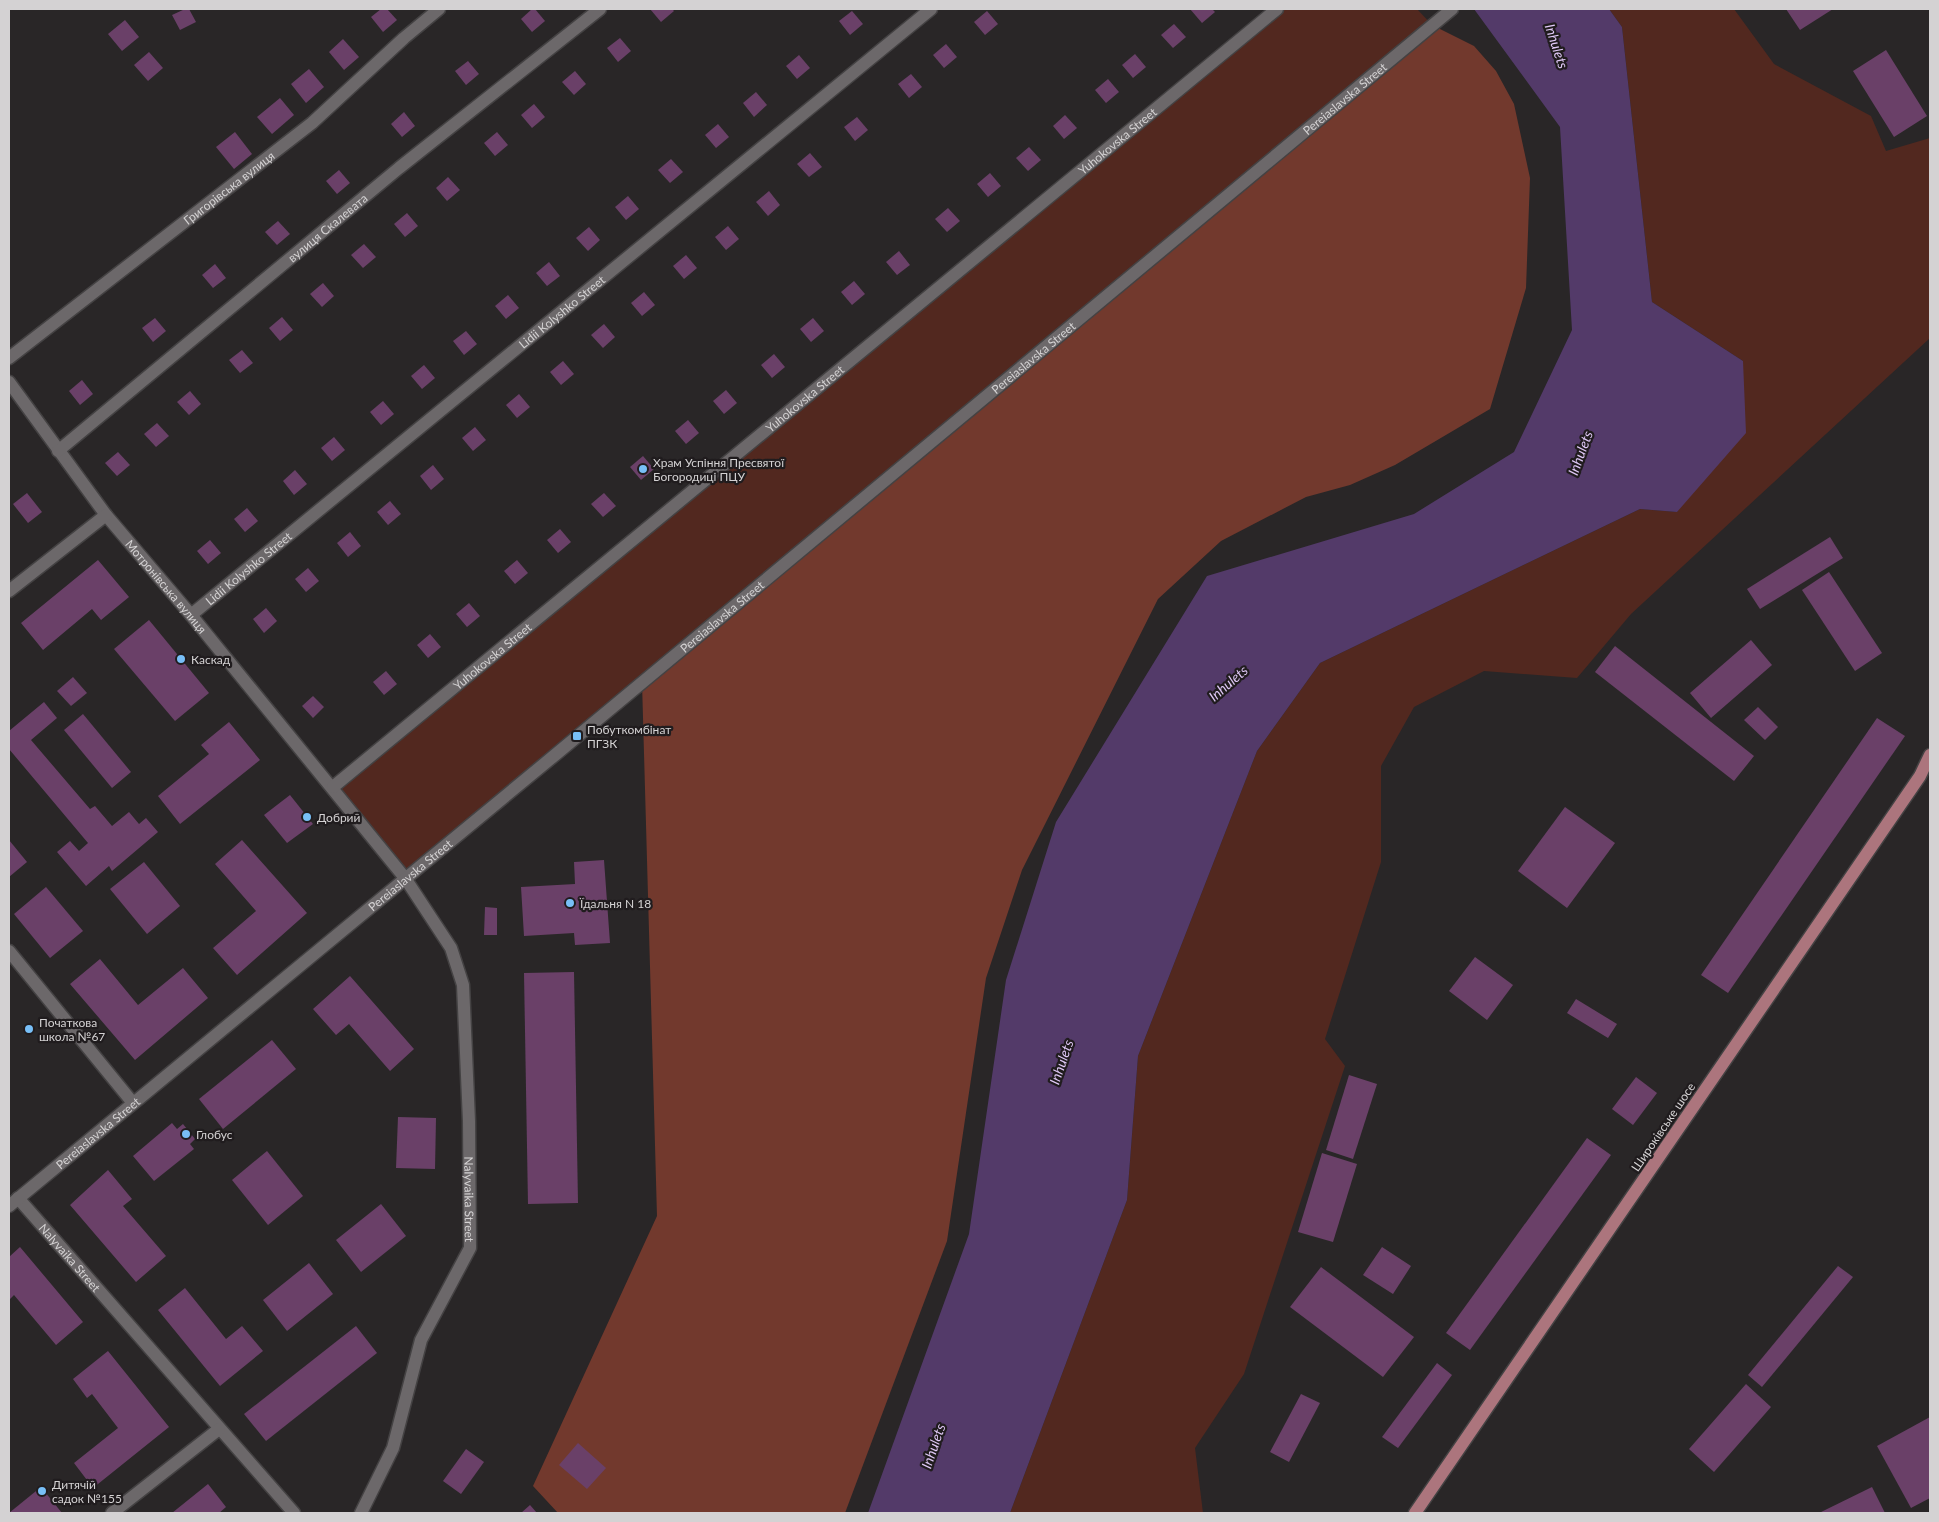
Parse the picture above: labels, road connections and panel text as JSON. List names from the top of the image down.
{
  "streets": {
    "main road": ["Широківське шосе"],
    "street": [
      "Pereiaslavska Street",
      "Yuhokovska Street",
      "Григорівська вулиця",
      "вулиця Скалевата",
      "Lidii Kolyshko Street",
      "Мотронівська вулиця",
      "Nalyvaika Street"
    ]
  },
  "crossings": [
    ["Pereiaslavska Street", "Мотронівська вулиця"],
    ["Pereiaslavska Street", "Nalyvaika Street"],
    ["Yuhokovska Street", "Мотронівська вулиця"],
    ["вулиця Скалевата", "Мотронівська вулиця"],
    ["Lidii Kolyshko Street", "Мотронівська вулиця"],
    ["Мотронівська вулиця", "Nalyvaika Street"]
  ],
  "water": ["Inhulets"],
  "places": {
    "other": [
      "Храм Успіння Пресвятої Богородиці ПЦУ",
      "Каскад",
      "Добрий",
      "Їдальня N 18",
      "Початкова школа №67",
      "Глобус",
      "Дитячій садок №155"
    ],
    "transit": ["Побуткомбінат ПГЗК"]
  }
}
